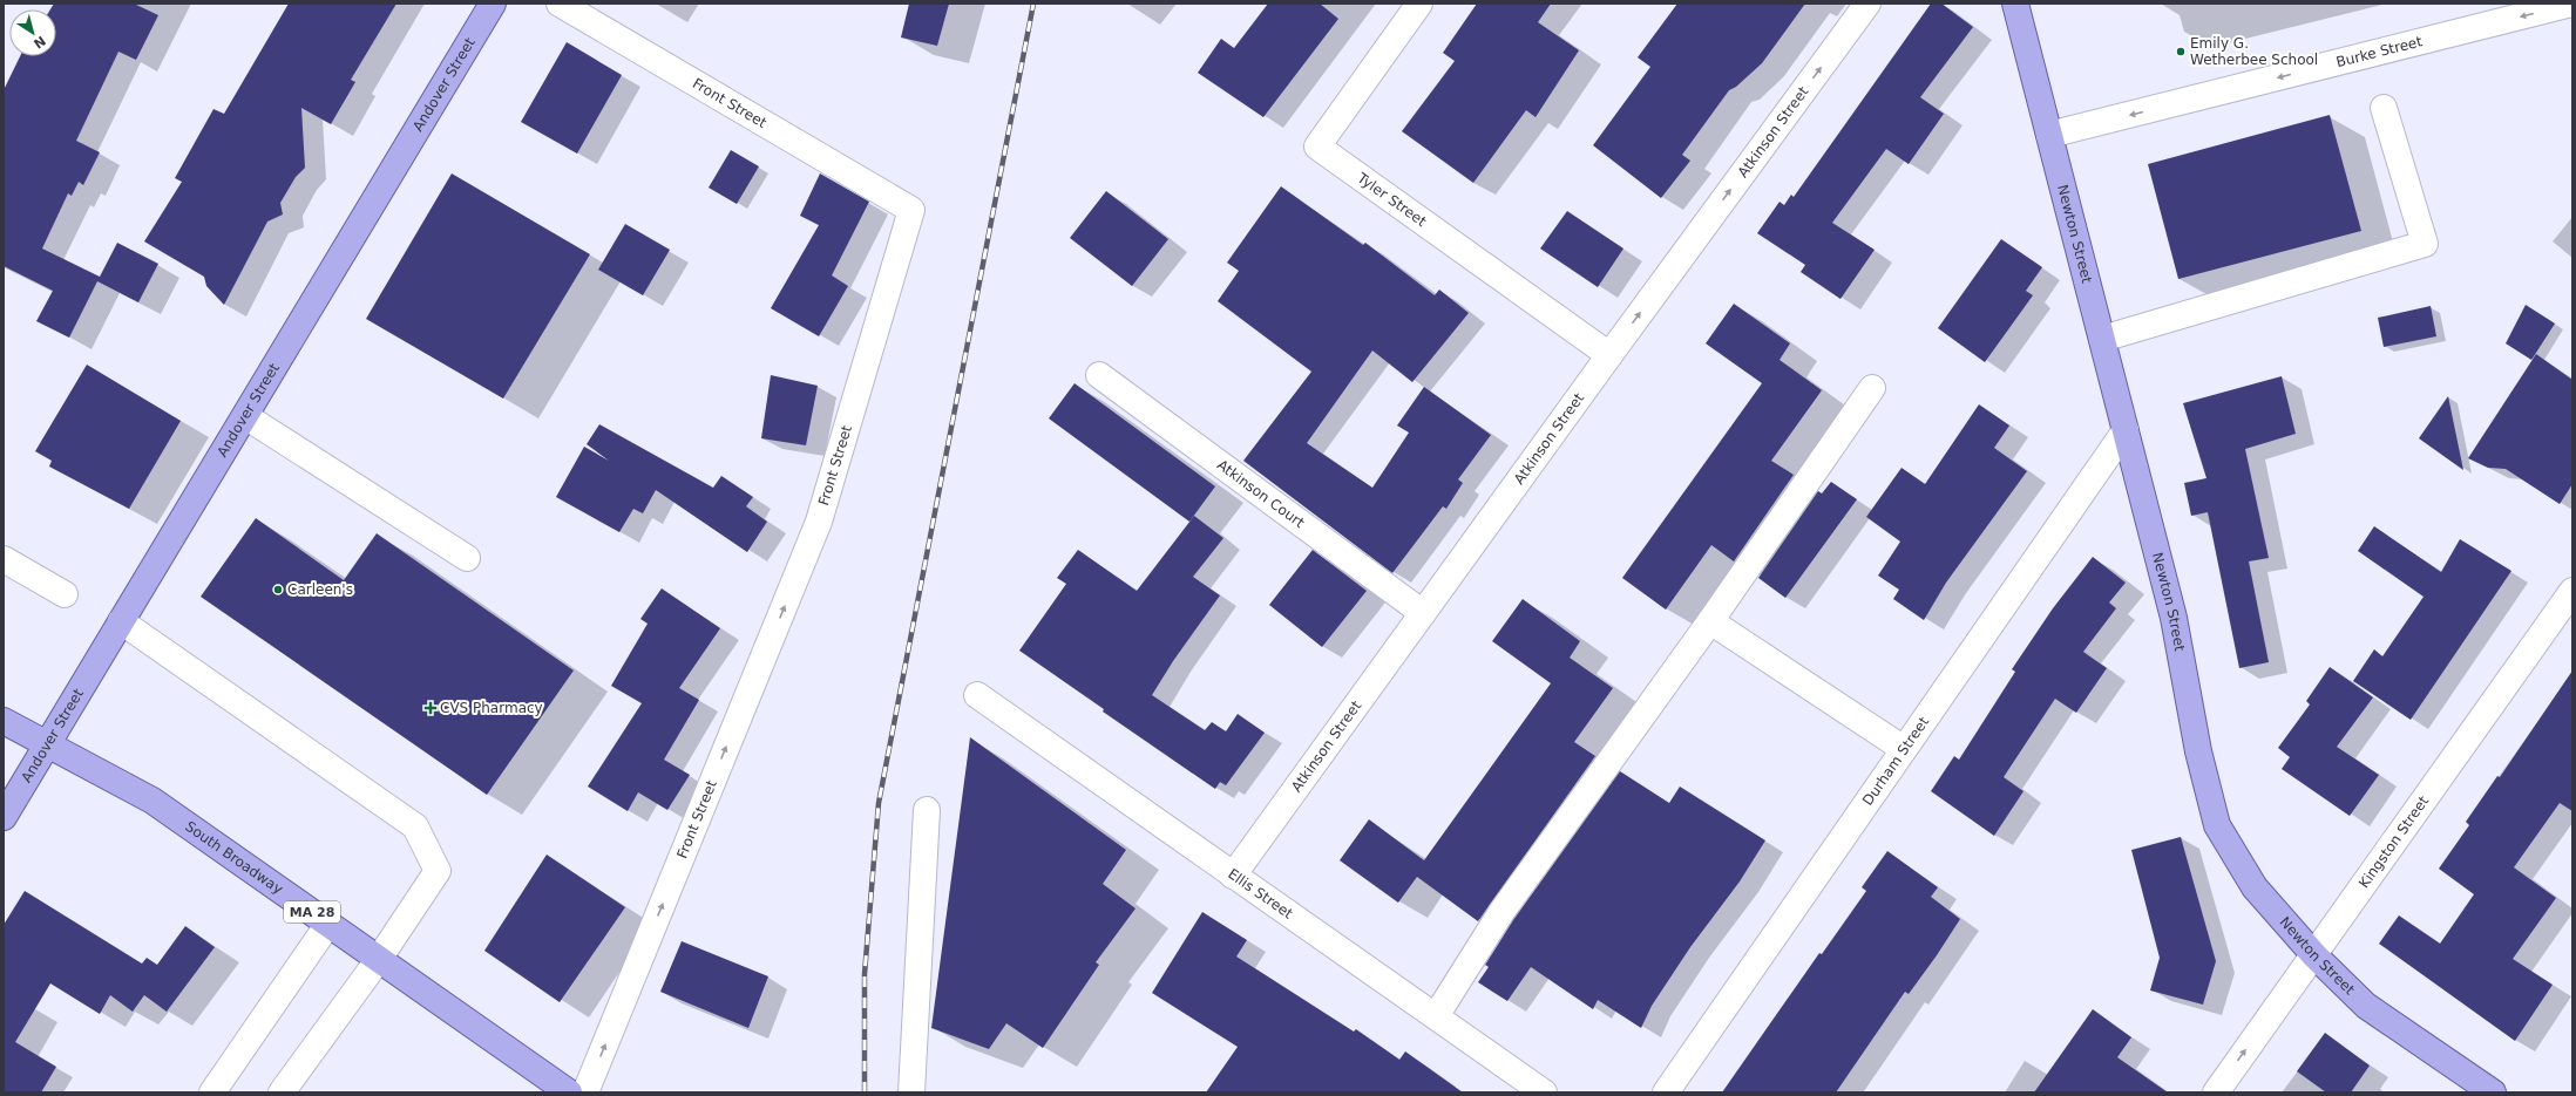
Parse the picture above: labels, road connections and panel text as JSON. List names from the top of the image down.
{
  "streets": {
    "main road": [
      "Andover Street",
      "Newton Street",
      "South Broadway",
      "MA 28"
    ],
    "street": [
      "Burke Street",
      "Front Street",
      "Atkinson Street",
      "Tyler Street",
      "Atkinson Court",
      "Durham Street",
      "Kingston Street",
      "Ellis Street"
    ]
  },
  "crossings": [
    ["Burke Street", "Newton Street"],
    ["Andover Street", "South Broadway"],
    ["Atkinson Street", "Tyler Street"],
    ["Atkinson Street", "Atkinson Court"],
    ["Atkinson Street", "Ellis Street"],
    ["Newton Street", "Durham Street"],
    ["Newton Street", "Kingston Street"]
  ],
  "one_way": ["Burke Street", "Front Street", "Atkinson Street"],
  "places": {
    "other": ["Emily G. Wetherbee School", "Carleen's"],
    "health": ["CVS Pharmacy"]
  },
  "north": "bottom right"
}
